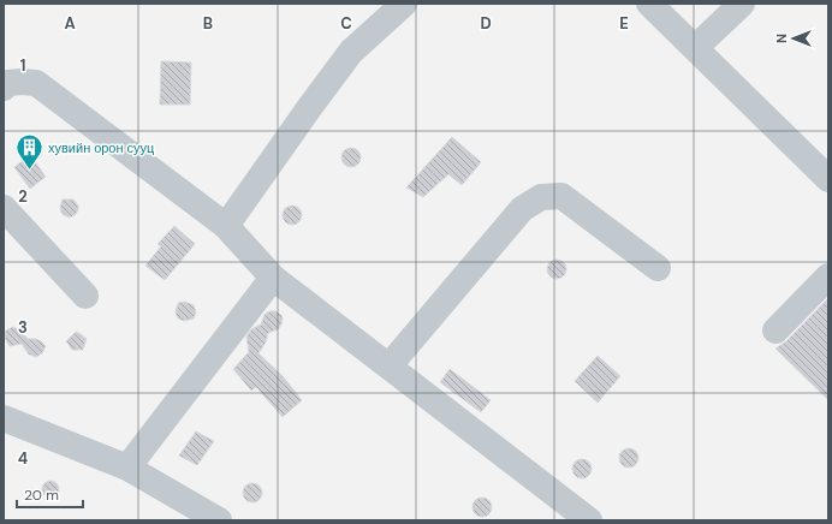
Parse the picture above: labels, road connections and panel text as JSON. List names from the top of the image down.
{
  "places": {
    "building": ["хувийн орон сууц"]
  },
  "scale_bar": "20 m",
  "north": "left",
  "grid": {
    "columns": [
      "A",
      "B",
      "C",
      "D",
      "E"
    ],
    "rows": [
      "1",
      "2",
      "3",
      "4"
    ]
  }
}
